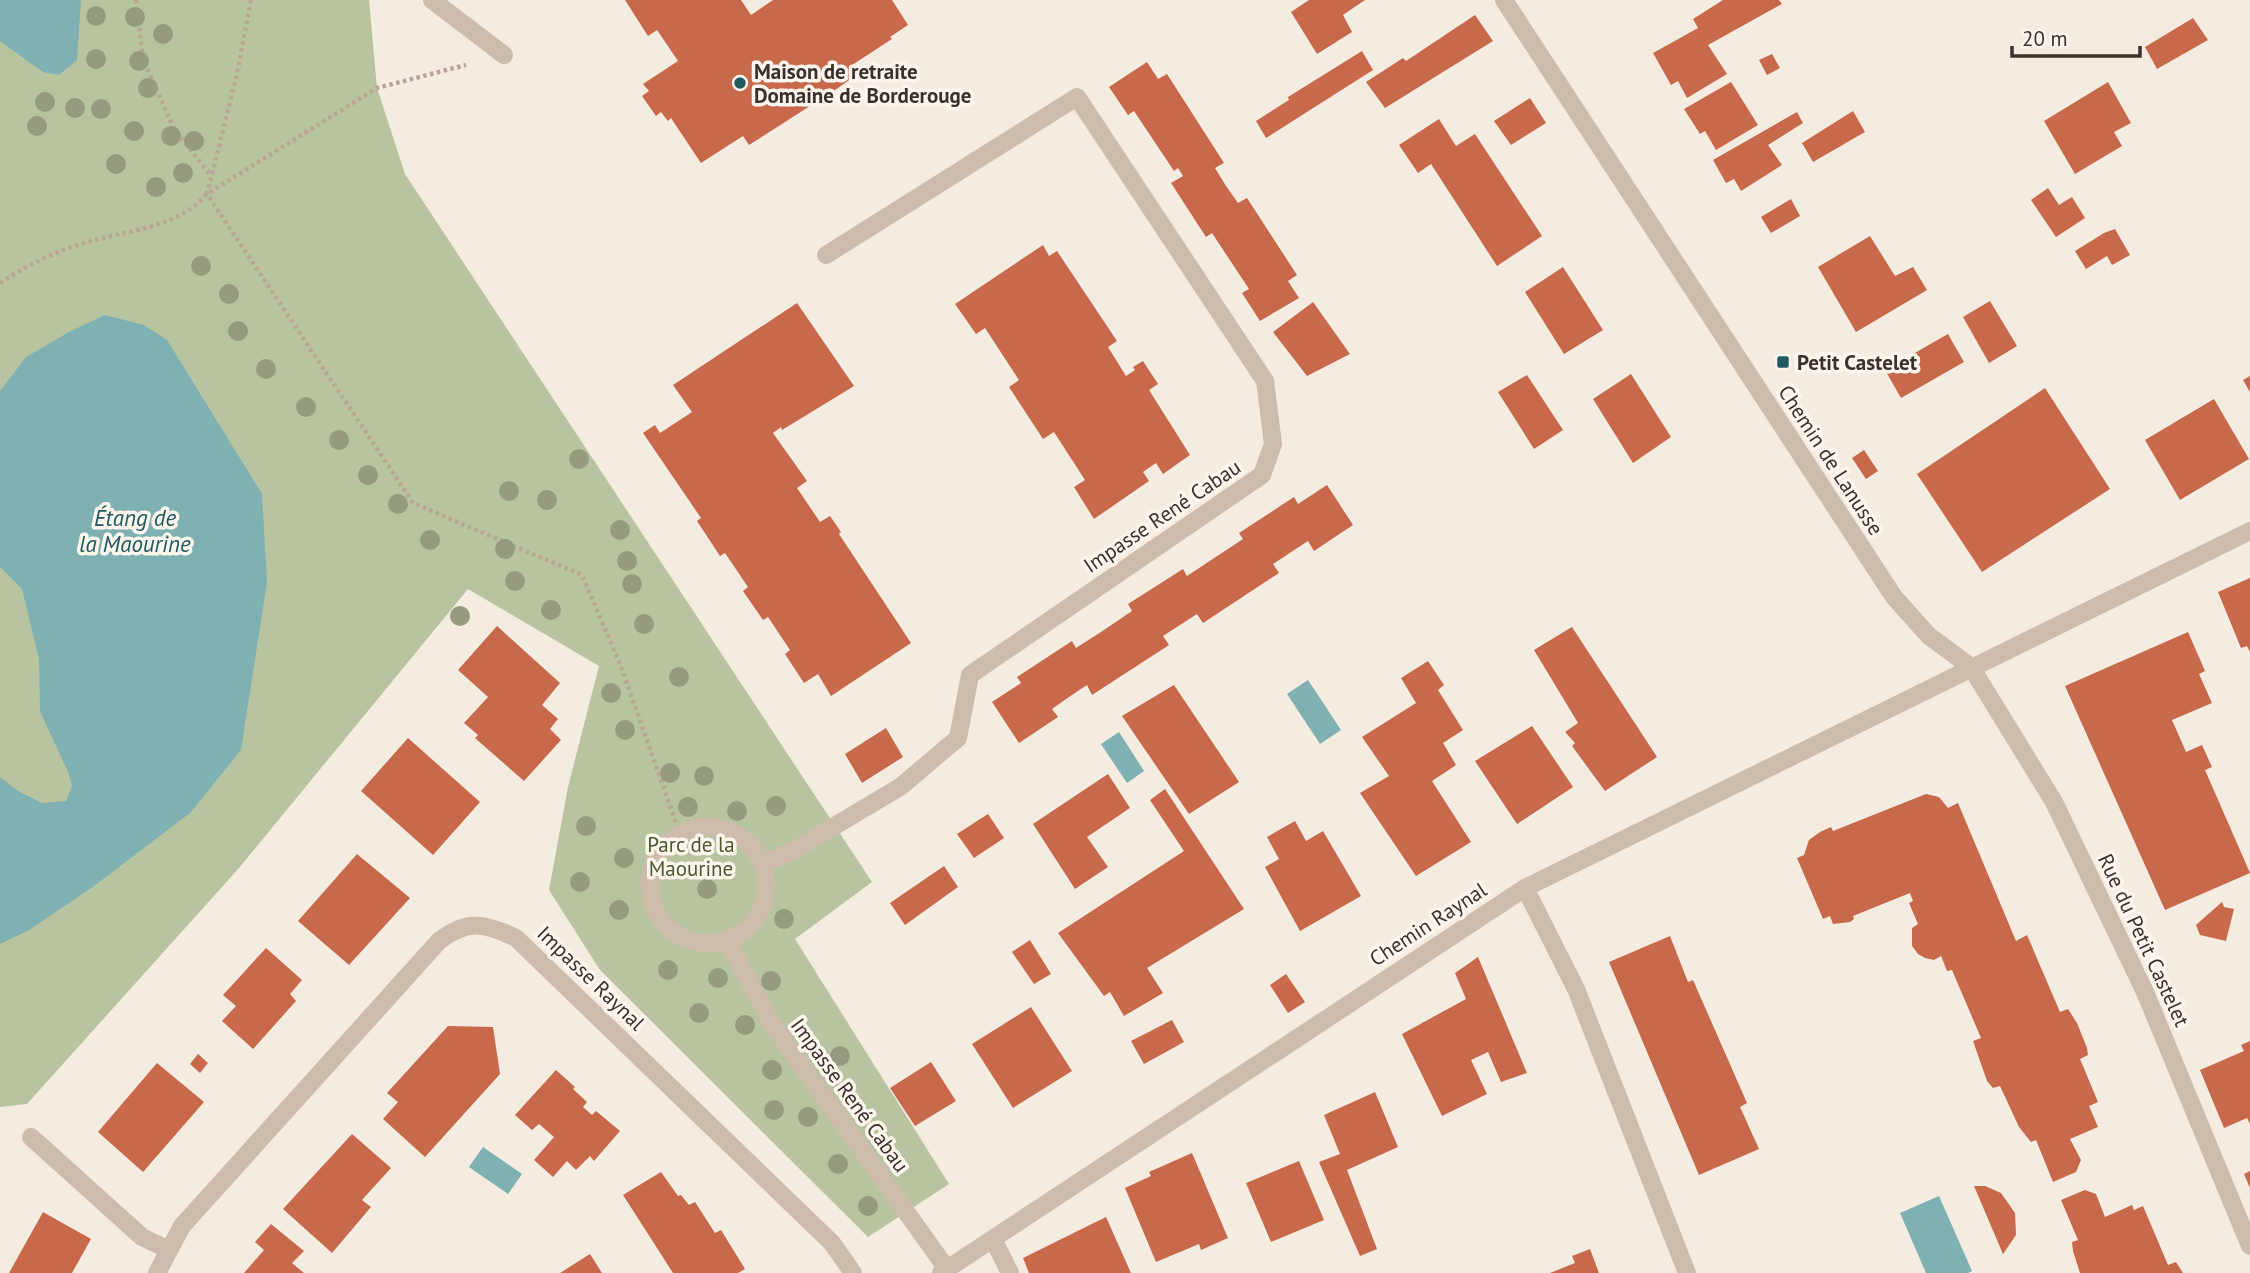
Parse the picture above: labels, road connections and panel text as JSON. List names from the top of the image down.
{
  "streets": {
    "street": [
      "Chemin de Lanusse",
      "Impasse René Cabau",
      "Chemin Raynal",
      "Rue du Petit Castelet",
      "Impasse Raynal"
    ]
  },
  "crossings": [
    ["Chemin de Lanusse", "Chemin Raynal"],
    ["Chemin de Lanusse", "Rue du Petit Castelet"],
    ["Impasse René Cabau", "Chemin Raynal"],
    ["Chemin Raynal", "Rue du Petit Castelet"]
  ],
  "water": ["Étang de la Maourine"],
  "parks": ["Parc de la Maourine"],
  "places": {
    "other": ["Maison de retraite Domaine de Borderouge"],
    "transit": ["Petit Castelet"]
  },
  "scale_bar": "20 m"
}
